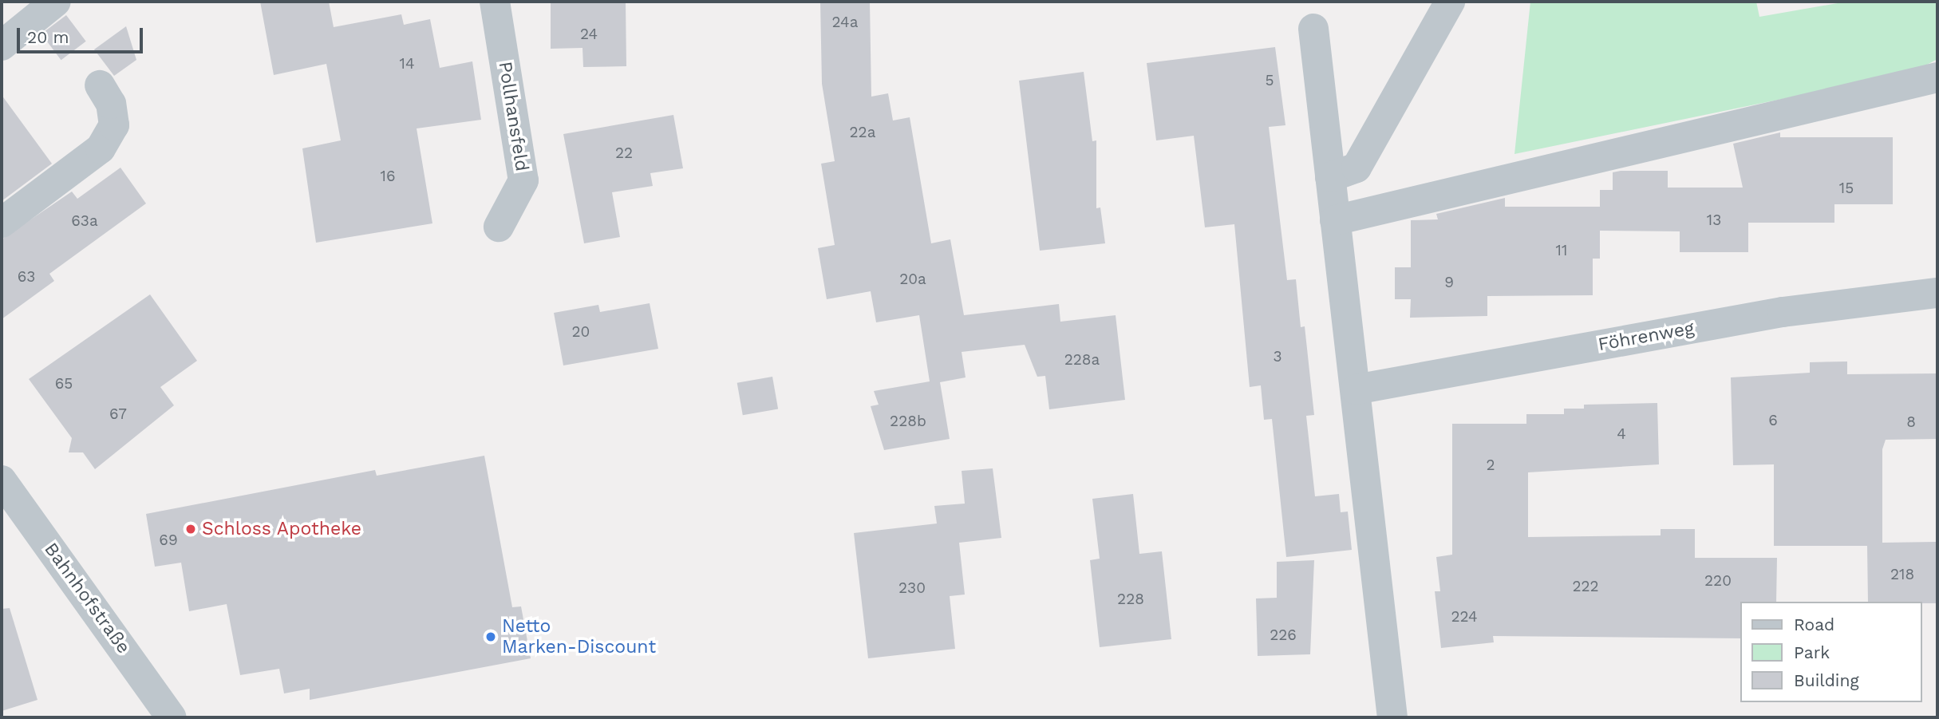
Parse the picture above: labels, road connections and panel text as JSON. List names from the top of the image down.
{
  "streets": {
    "street": ["Pollhansfeld", "Föhrenweg", "Bahnhofstraße"]
  },
  "places": ["Schloss Apotheke", "Netto Marken-Discount"],
  "house_numbers": [
    "24a",
    "24",
    "14",
    "5",
    "22a",
    "22",
    "16",
    "15",
    "13",
    "63a",
    "11",
    "63",
    "20a",
    "9",
    "20",
    "3",
    "228a",
    "65",
    "67",
    "6",
    "228b",
    "8",
    "4",
    "2",
    "69",
    "218",
    "220",
    "222",
    "230",
    "228",
    "224",
    "226"
  ],
  "legend": ["Road", "Park", "Building"],
  "scale_bar": "20 m"
}
